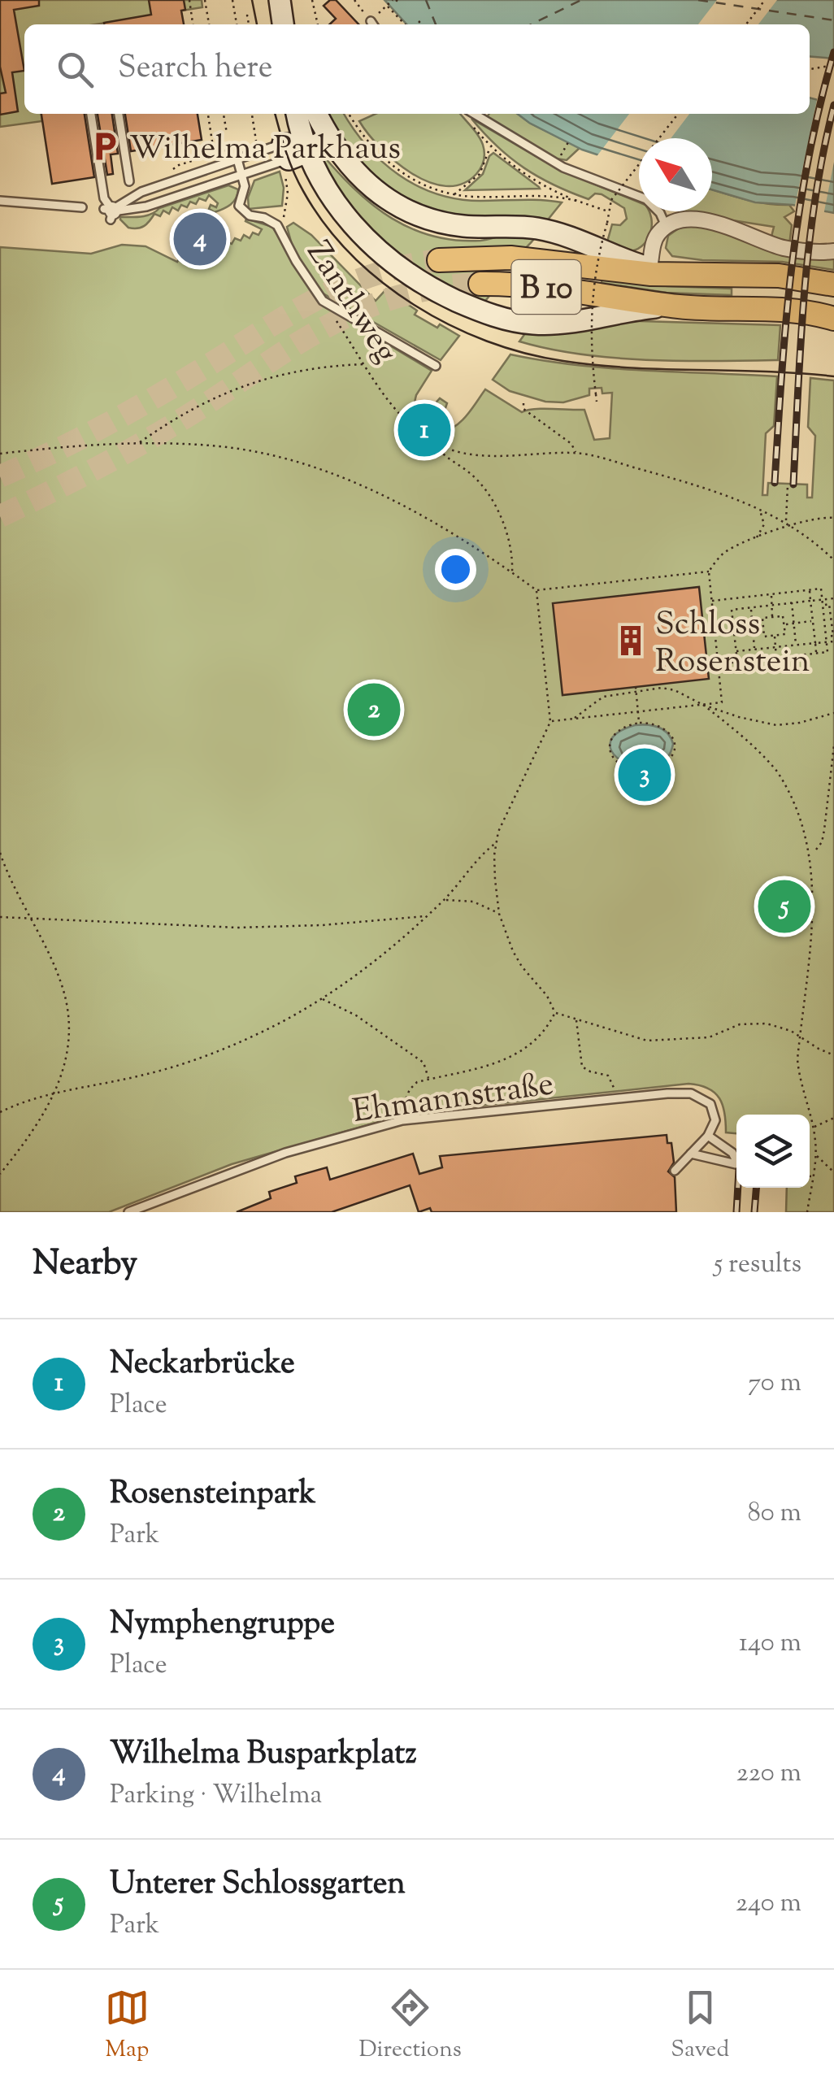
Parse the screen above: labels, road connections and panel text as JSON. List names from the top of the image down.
{
  "streets": {
    "main road": ["B 10"],
    "lane": ["Zanthweg", "Ehmannstraße"]
  },
  "places": {
    "parking": ["Wilhelma Parkhaus"],
    "building": ["Schloss Rosenstein"]
  },
  "north": "top left",
  "page": {
    "search": "Search here",
    "pins": [
      "4",
      "1",
      "2",
      "3",
      "5"
    ],
    "heading": ["Nearby", "5 results"],
    "list": [
      {
        "mark": "1",
        "name": "Neckarbrücke",
        "note": "Place",
        "value": "70 m"
      },
      {
        "mark": "2",
        "name": "Rosensteinpark",
        "note": "Park",
        "value": "80 m"
      },
      {
        "mark": "3",
        "name": "Nymphengruppe",
        "note": "Place",
        "value": "140 m"
      },
      {
        "mark": "4",
        "name": "Wilhelma Busparkplatz",
        "note": "Parking · Wilhelma",
        "value": "220 m"
      },
      {
        "mark": "5",
        "name": "Unterer Schlossgarten",
        "note": "Park",
        "value": "240 m"
      }
    ],
    "nav": ["Map", "Directions", "Saved"]
  }
}
